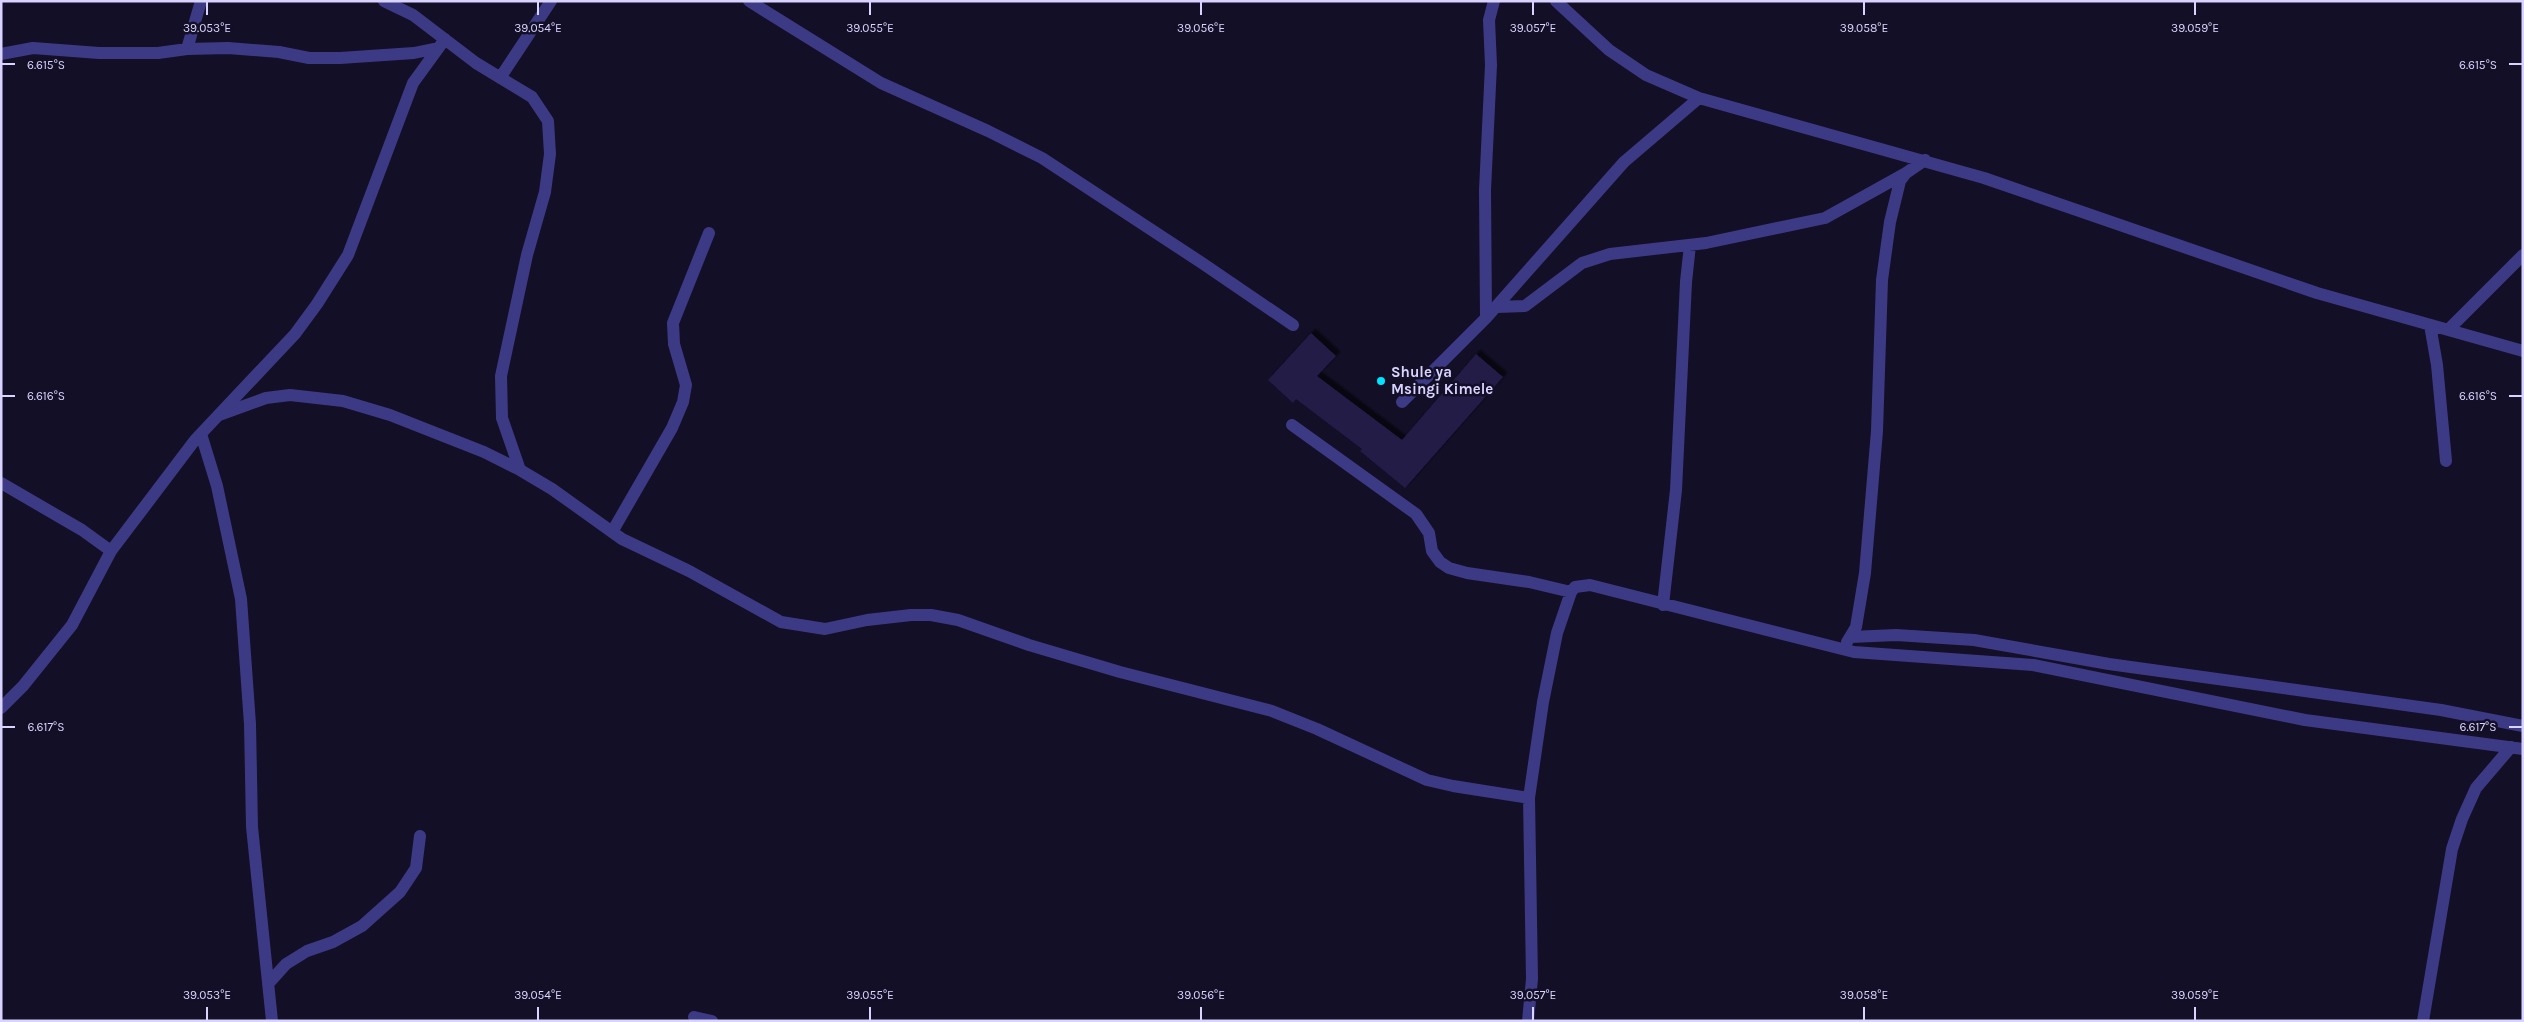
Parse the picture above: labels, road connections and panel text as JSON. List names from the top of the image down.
{
  "places": ["Shule ya Msingi Kimele"],
  "coordinates": [
    "39.053°E",
    "39.054°E",
    "39.055°E",
    "39.056°E",
    "39.057°E",
    "39.058°E",
    "39.059°E",
    "6.615°S",
    "6.616°S",
    "6.617°S"
  ]
}
